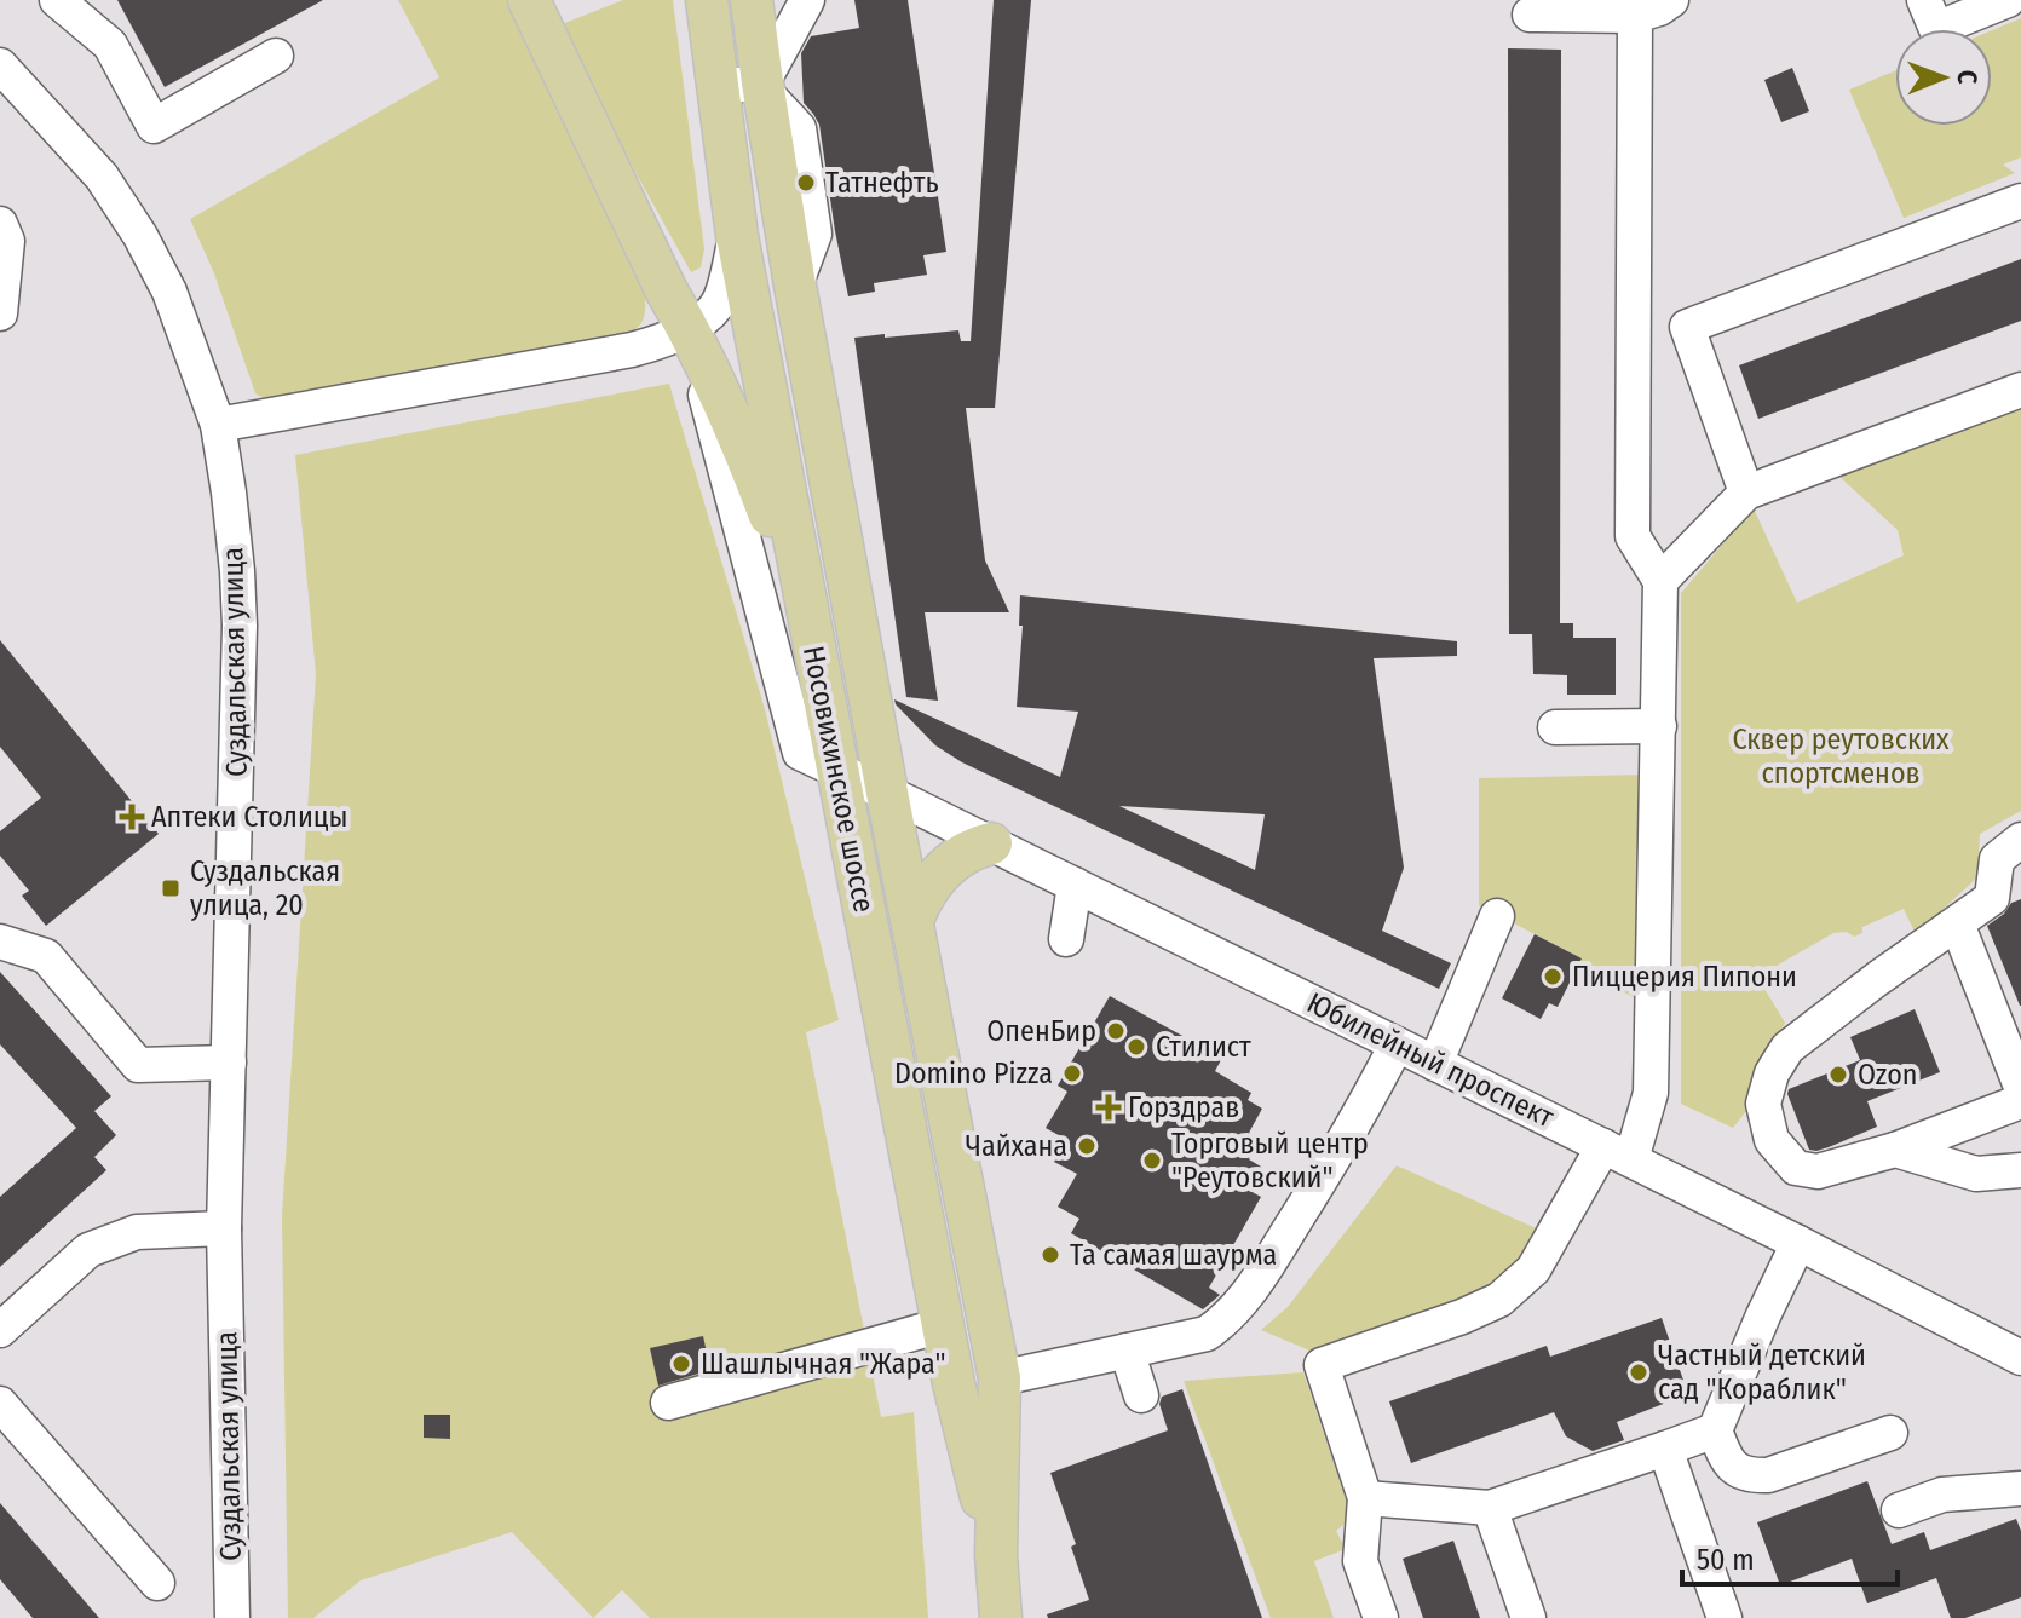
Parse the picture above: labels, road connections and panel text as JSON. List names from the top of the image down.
{
  "streets": {
    "main road": ["Носовихинское шоссе"],
    "street": ["Суздальская улица", "Юбилейный проспект"]
  },
  "crossings": [
    ["Носовихинское шоссе", "Юбилейный проспект"]
  ],
  "parks": ["Сквер реутовских спортсменов"],
  "places": {
    "other": [
      "Татнефть",
      "Пиццерия Пипони",
      "ОпенБир",
      "Стилист",
      "Domino Pizza",
      "Ozon",
      "Чайхана",
      "Торговый центр \"Реутовский\"",
      "Та самая шаурма",
      "Шашлычная \"Жара\"",
      "Частный детский сад \"Кораблик\""
    ],
    "health": ["Аптеки Столицы", "Горздрав"],
    "transit": ["Суздальская улица, 20"]
  },
  "scale_bar": "50 m",
  "north": "right"
}
